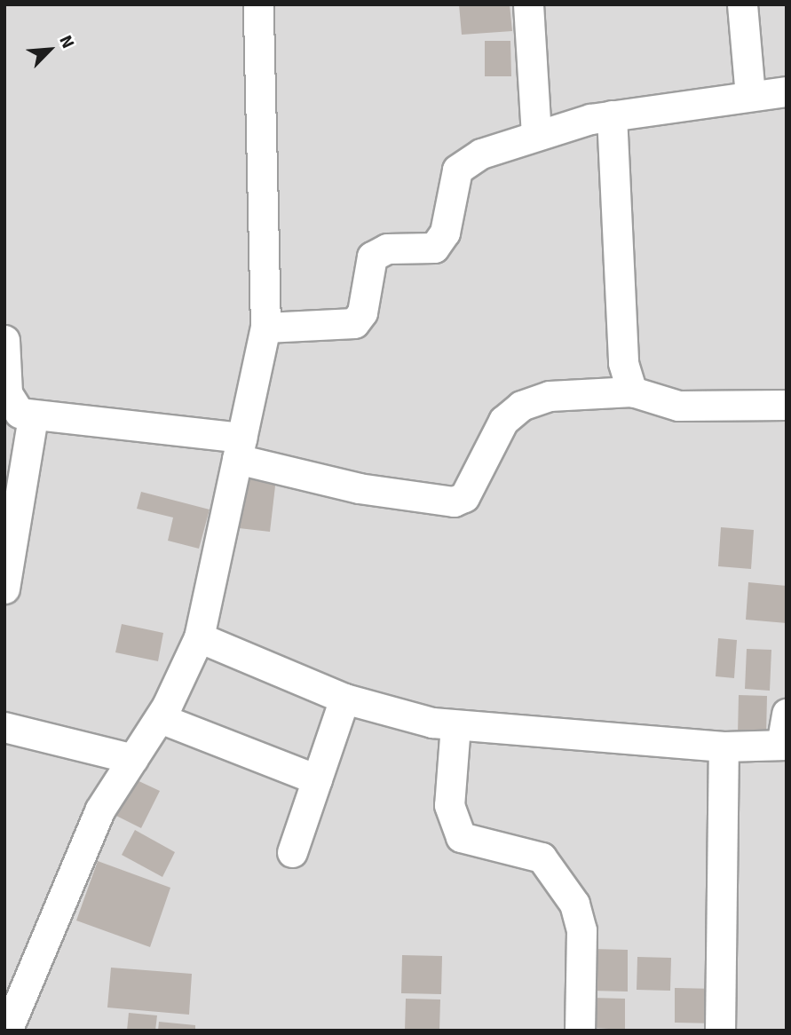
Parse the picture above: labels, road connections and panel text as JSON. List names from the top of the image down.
{
  "north": "top right"
}
